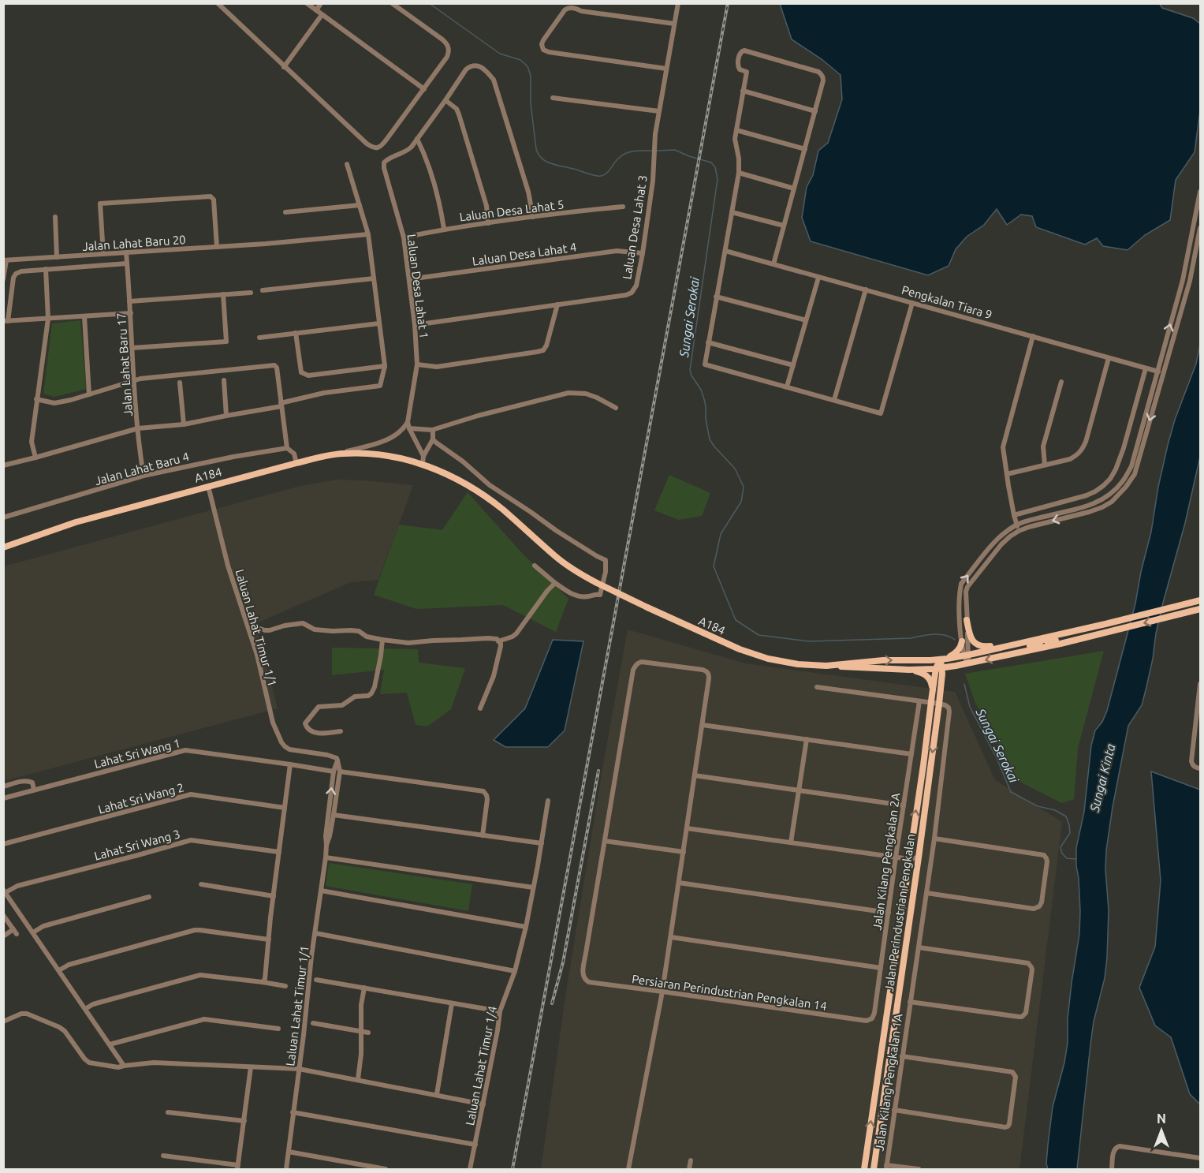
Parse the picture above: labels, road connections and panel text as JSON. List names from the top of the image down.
{
  "streets": {
    "main road": ["A184", "Jalan Perindustrian Pengkalan"],
    "street": [
      "Laluan Desa Lahat 5",
      "Laluan Desa Lahat 3",
      "Jalan Lahat Baru 20",
      "Laluan Desa Lahat 4",
      "Laluan Desa Lahat 1",
      "Pengkalan Tiara 9",
      "Jalan Lahat Baru 17",
      "Jalan Lahat Baru 4",
      "Laluan Lahat Timur 1/1",
      "Lahat Sri Wang 1",
      "Lahat Sri Wang 2",
      "Lahat Sri Wang 3",
      "Jalan Kilang Pengkalan 2A",
      "Persiaran Perindustrian Pengkalan 14",
      "Laluan Lahat Timur 1/4",
      "Jalan Kilang Pengkalan 1A"
    ]
  },
  "crossings": [
    ["Laluan Desa Lahat 5", "Laluan Desa Lahat 1"],
    ["Laluan Desa Lahat 3", "Laluan Desa Lahat 4"],
    ["Laluan Desa Lahat 3", "Laluan Desa Lahat 1"],
    ["Jalan Lahat Baru 20", "Jalan Lahat Baru 17"],
    ["Laluan Desa Lahat 4", "Laluan Desa Lahat 1"],
    ["Jalan Lahat Baru 17", "Jalan Lahat Baru 4"],
    ["A184", "Laluan Lahat Timur 1/1"],
    ["Laluan Lahat Timur 1/1", "Lahat Sri Wang 1"],
    ["Jalan Kilang Pengkalan 2A", "Persiaran Perindustrian Pengkalan 14"],
    ["Jalan Perindustrian Pengkalan", "Jalan Kilang Pengkalan 1A"]
  ],
  "water": ["Sungai Serokai", "Sungai Kinta"],
  "north": "top"
}
